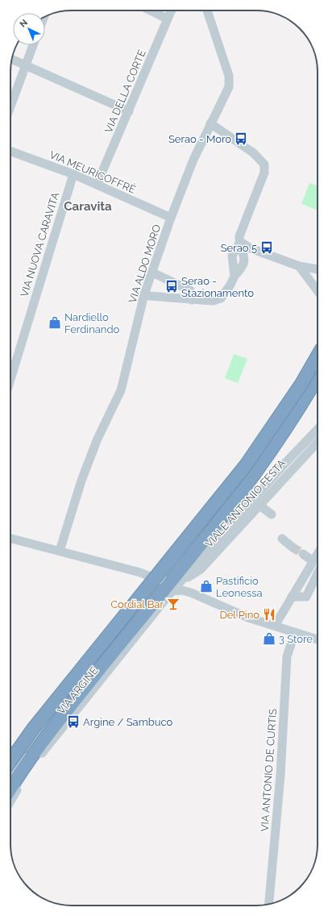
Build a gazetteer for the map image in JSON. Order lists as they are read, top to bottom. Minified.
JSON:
{"streets":{"street":["VIA DELLA CORTE","VIA MEURICOFFRÈ","VIA NUOVA CARAVITA","VIA ALDO MORO","VIALE ANTONIO FESTA","VIA ARGINE","VIA ANTONIO DE CURTIS"]},"crossings":[["VIA DELLA CORTE","VIA MEURICOFFRÈ"],["VIA MEURICOFFRÈ","VIA NUOVA CARAVITA"],["VIA MEURICOFFRÈ","VIA ALDO MORO"],["VIALE ANTONIO FESTA","VIA ARGINE"]],"districts":["Caravita"],"places":{"bus stop":["Serao - Moro","Serao 5","Serao - Stazionamento","Argine / Sambuco"],"shop":["Nardiello Ferdinando","Pastificio Leonessa","3 Store"],"bar":["Cordial Bar"],"restaurant":["Del Pino"]},"north":"top left"}
